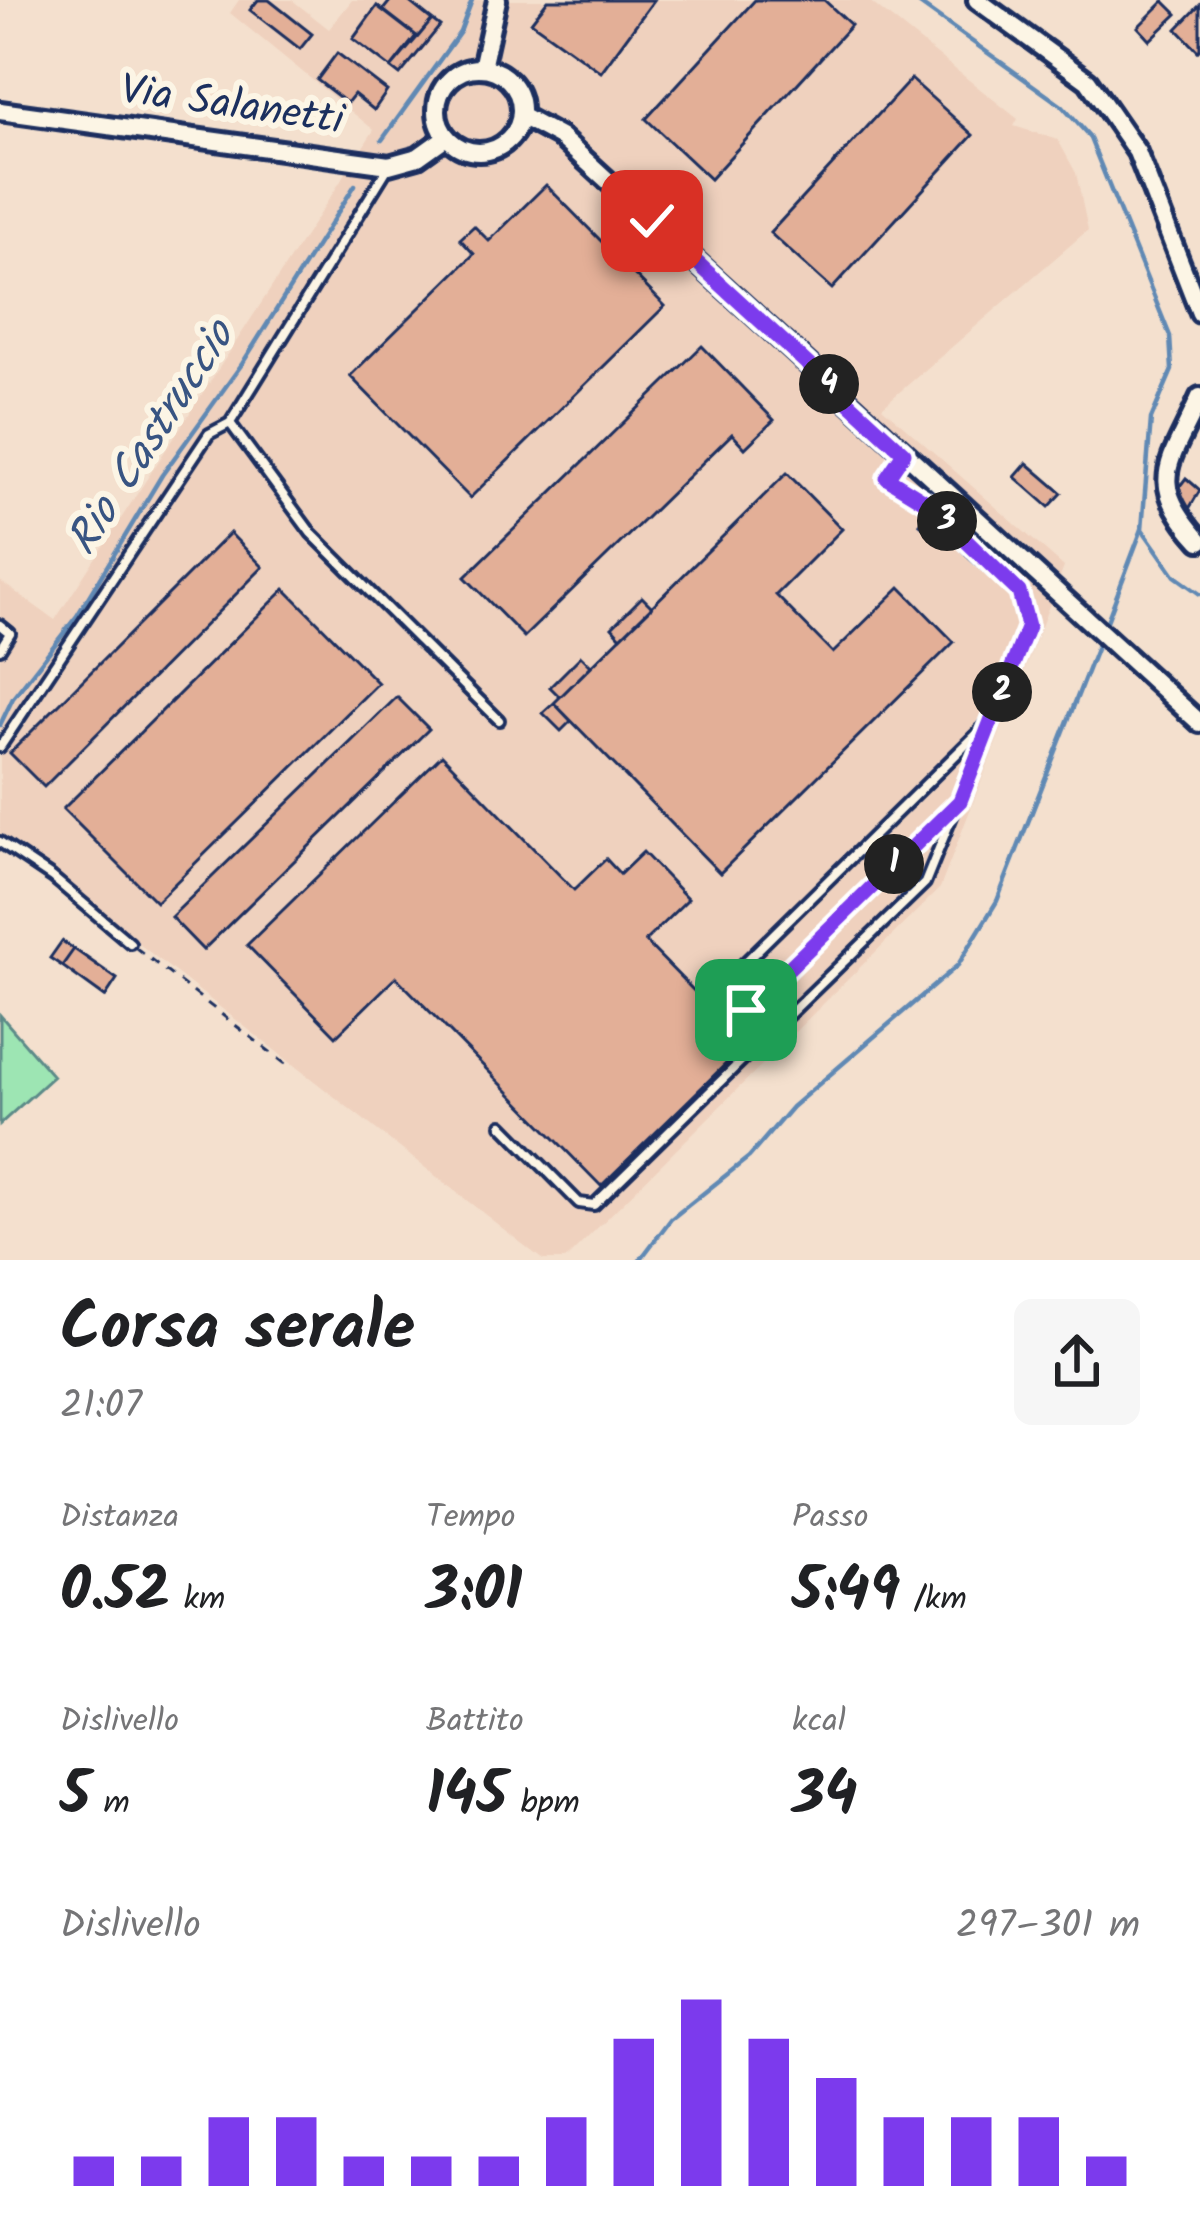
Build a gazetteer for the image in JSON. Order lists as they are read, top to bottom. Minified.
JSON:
{"streets":{"street":["Via Salanetti"]},"water":["Rio Castruccio"],"page":{"pins":["4","3","2","1"],"heading":["Corsa serale","21:07"],"stats":[["Distanza","0.52 km"],["Tempo","3:01"],["Passo","5:49 /km"],["Dislivello","5 m"],["Battito","145 bpm"],["kcal","34"]],"chart":["Dislivello","297–301 m"]}}
